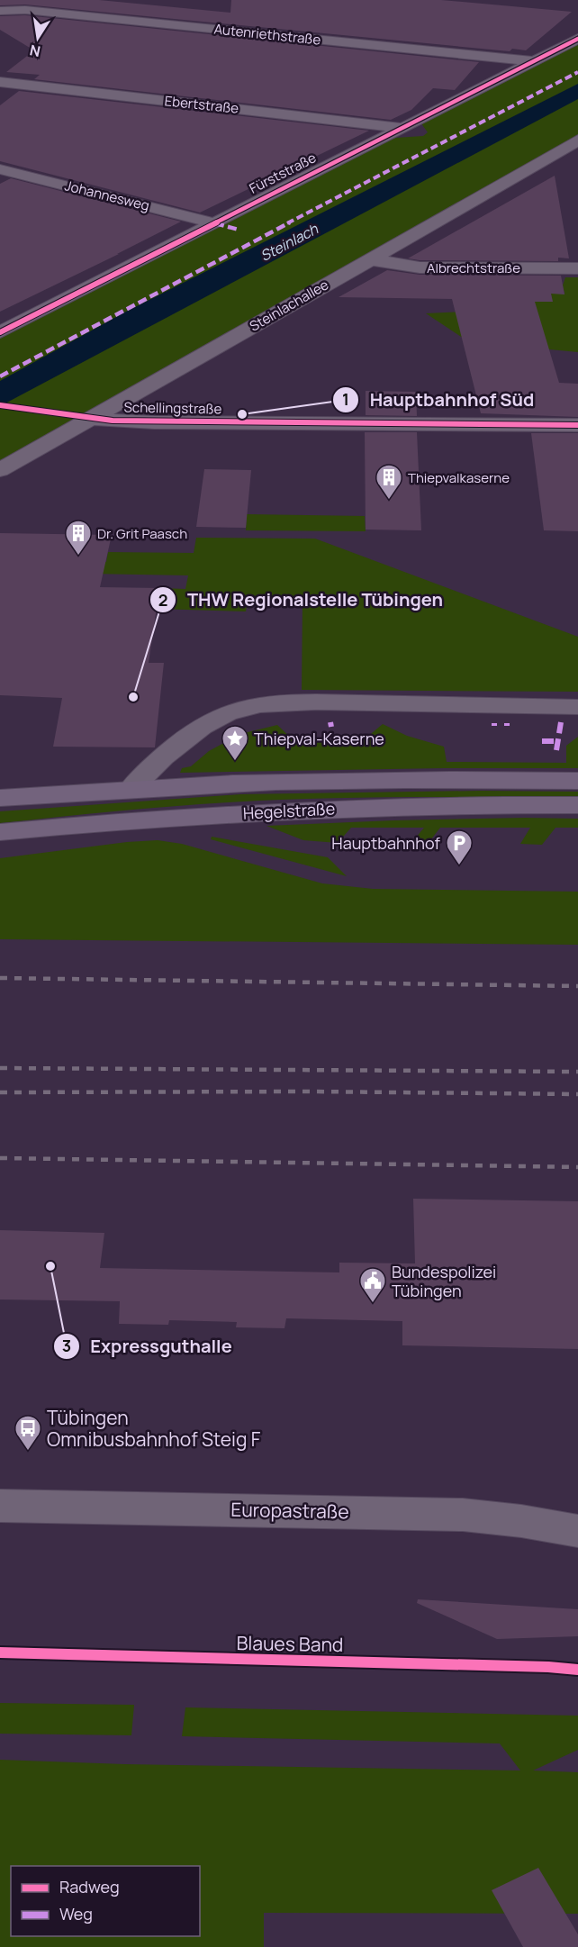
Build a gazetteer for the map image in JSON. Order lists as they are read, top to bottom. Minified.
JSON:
{"streets":{"main road":["Hegelstraße"],"street":["Autenriethstraße","Ebertstraße","Fürststraße","Johannesweg","Albrechtstraße","Steinlachallee","Schellingstraße","Europastraße"],"cycle path":["Blaues Band"]},"crossings":[["Autenriethstraße","Fürststraße"],["Ebertstraße","Fürststraße"],["Fürststraße","Johannesweg"],["Albrechtstraße","Steinlachallee"],["Steinlachallee","Schellingstraße"]],"water":["Steinlach"],"places":{"other":["Hauptbahnhof Süd","THW Regionalstelle Tübingen","Expressguthalle"],"building":["Thiepvalkaserne","Dr. Grit Paasch"],"place":["Thiepval-Kaserne"],"parking":["Hauptbahnhof"],"public building":["Bundespolizei Tübingen"],"bus stop":["Tübingen Omnibusbahnhof Steig F"]},"legend":["Radweg","Weg"],"north":"bottom"}
